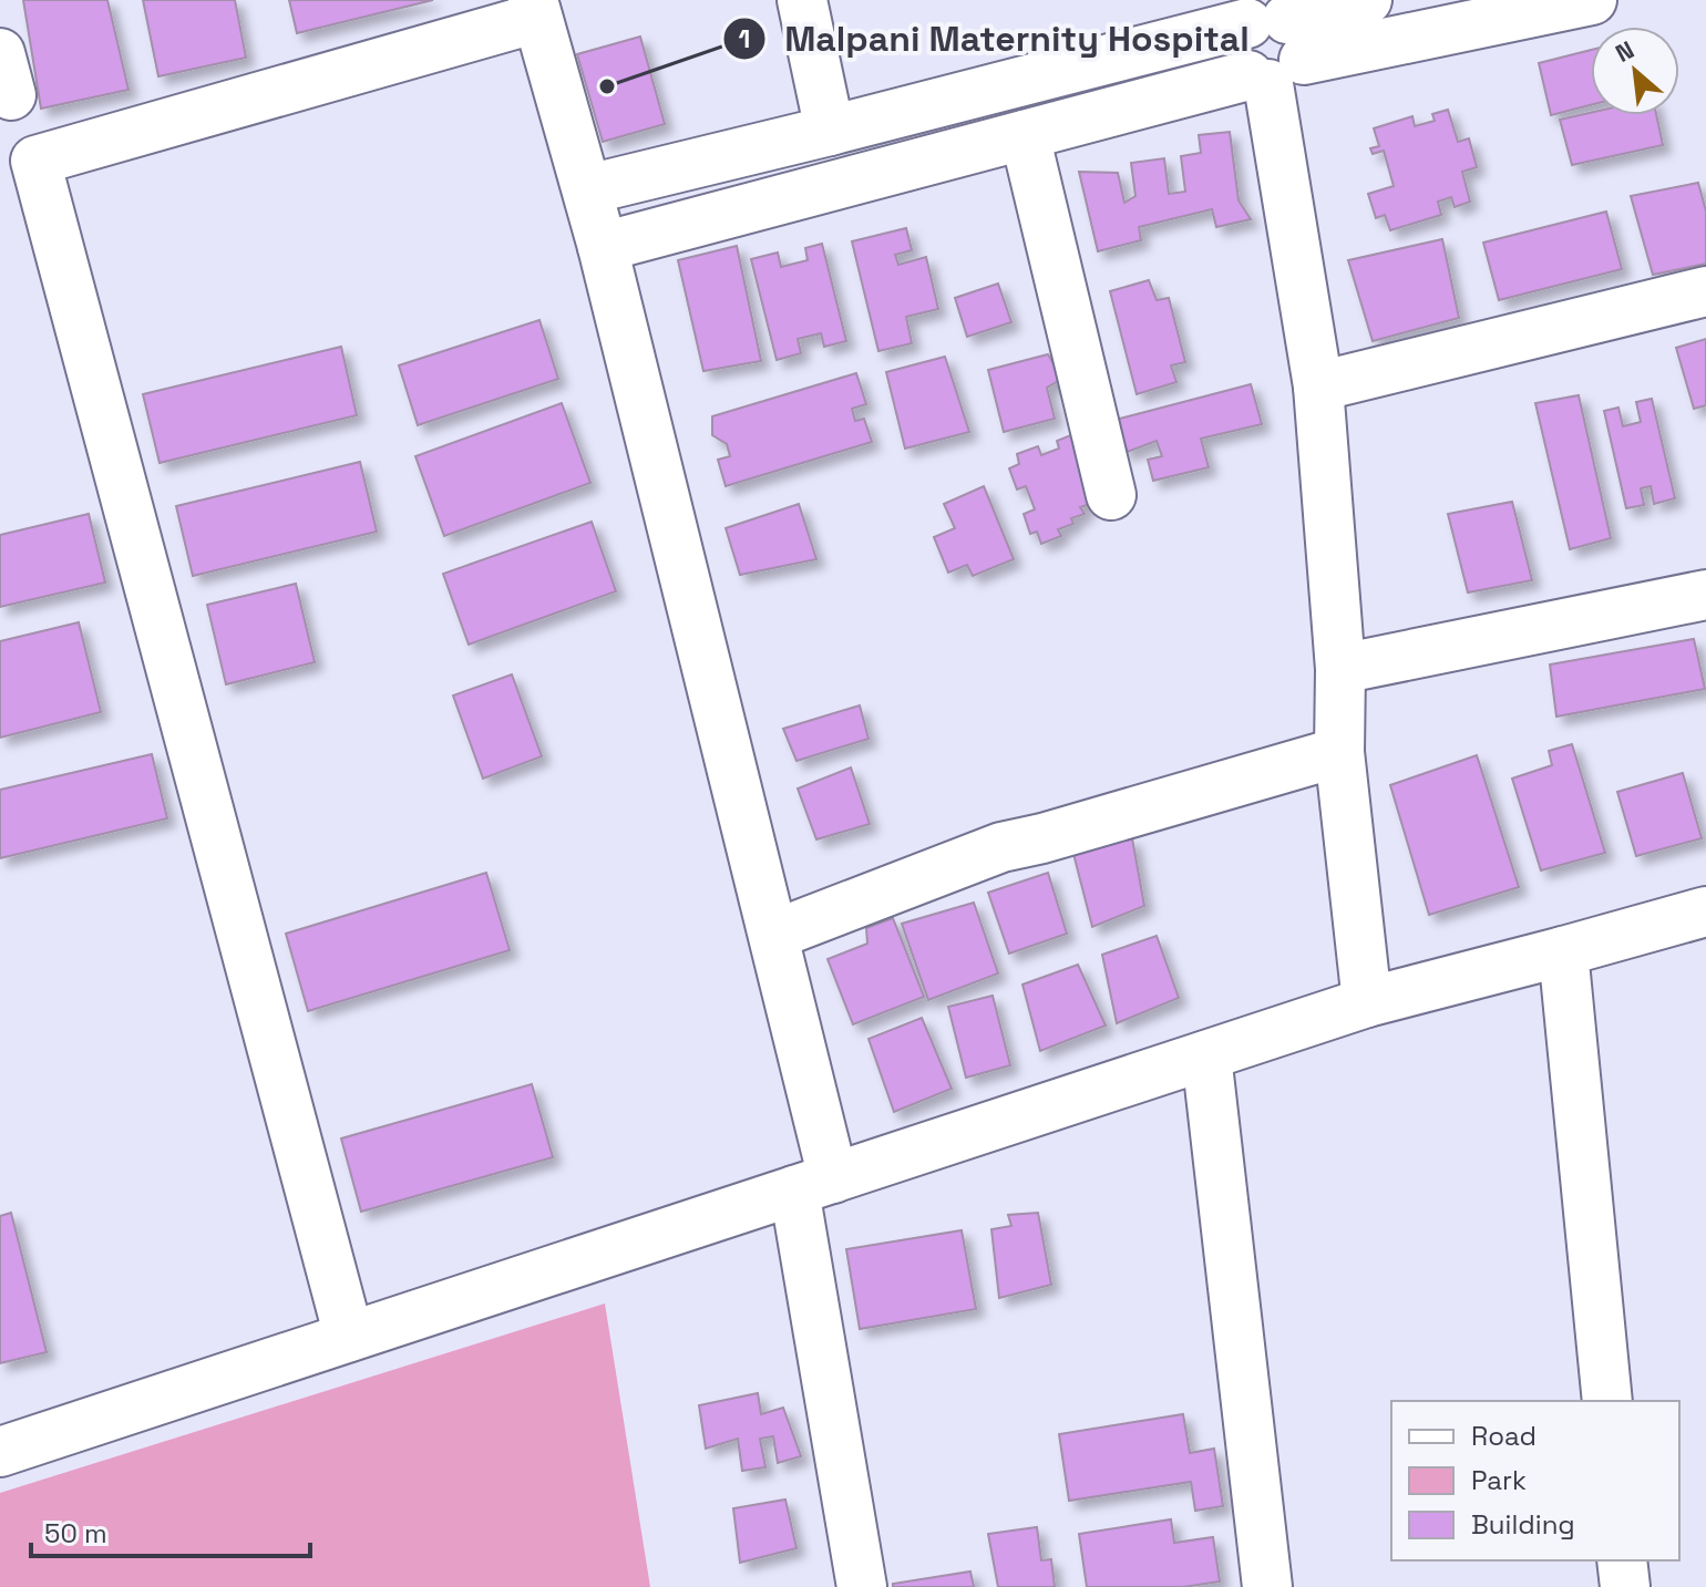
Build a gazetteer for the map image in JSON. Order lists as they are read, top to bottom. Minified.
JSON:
{"places":["Malpani Maternity Hospital"],"legend":["Road","Park","Building"],"scale_bar":"50 m","north":"top left"}
